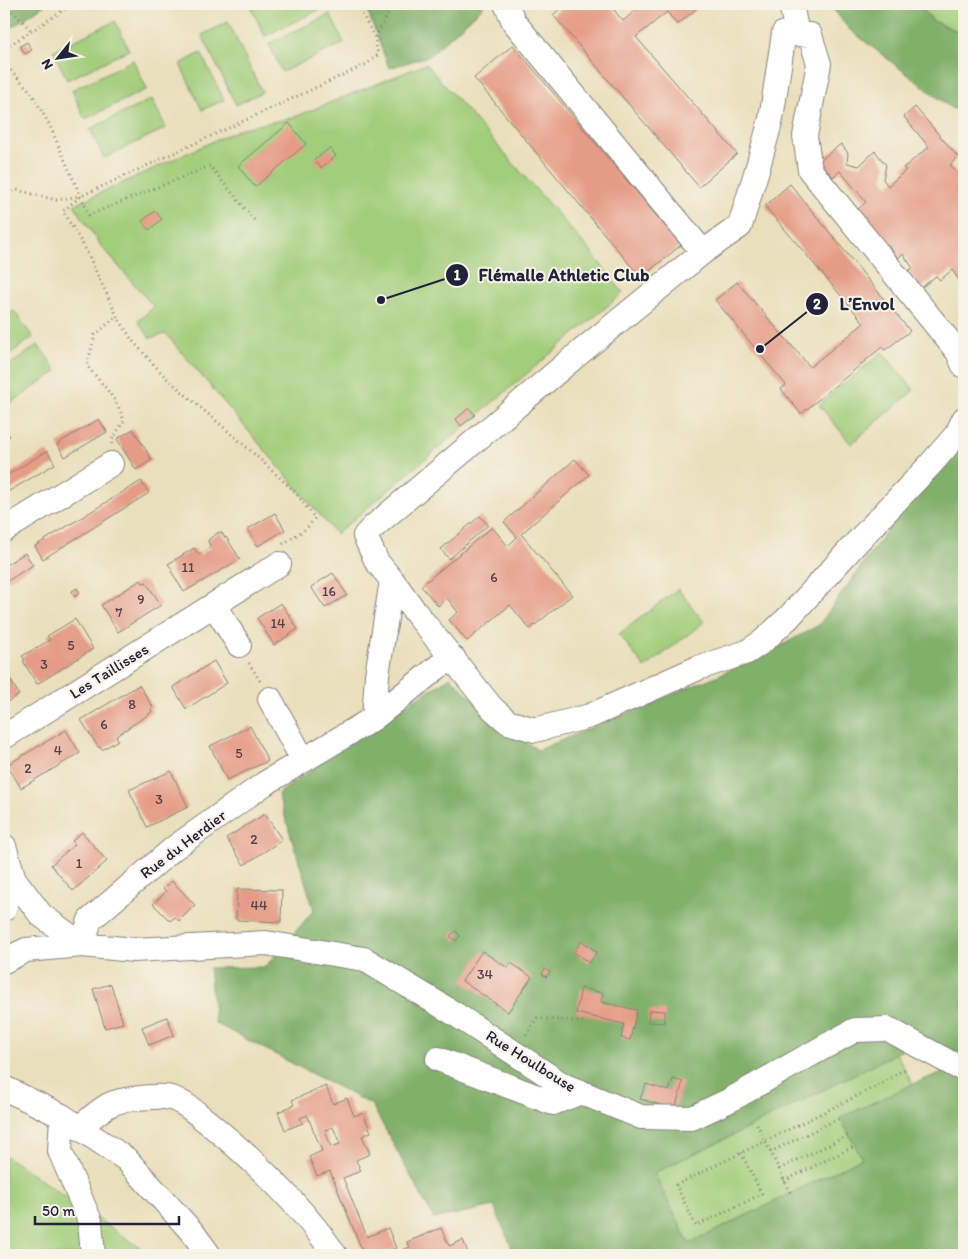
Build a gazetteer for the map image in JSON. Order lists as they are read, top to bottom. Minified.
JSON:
{"streets":{"street":["Les Taillisses","Rue du Herdier","Rue Houlbouse"]},"crossings":[["Rue du Herdier","Rue Houlbouse"]],"places":["Flémalle Athletic Club","L’Envol"],"house_numbers":["11","6","16","9","7","14","5","3","8","6","4","5","2","3","2","1","44","34"],"scale_bar":"50 m","north":"bottom left"}
